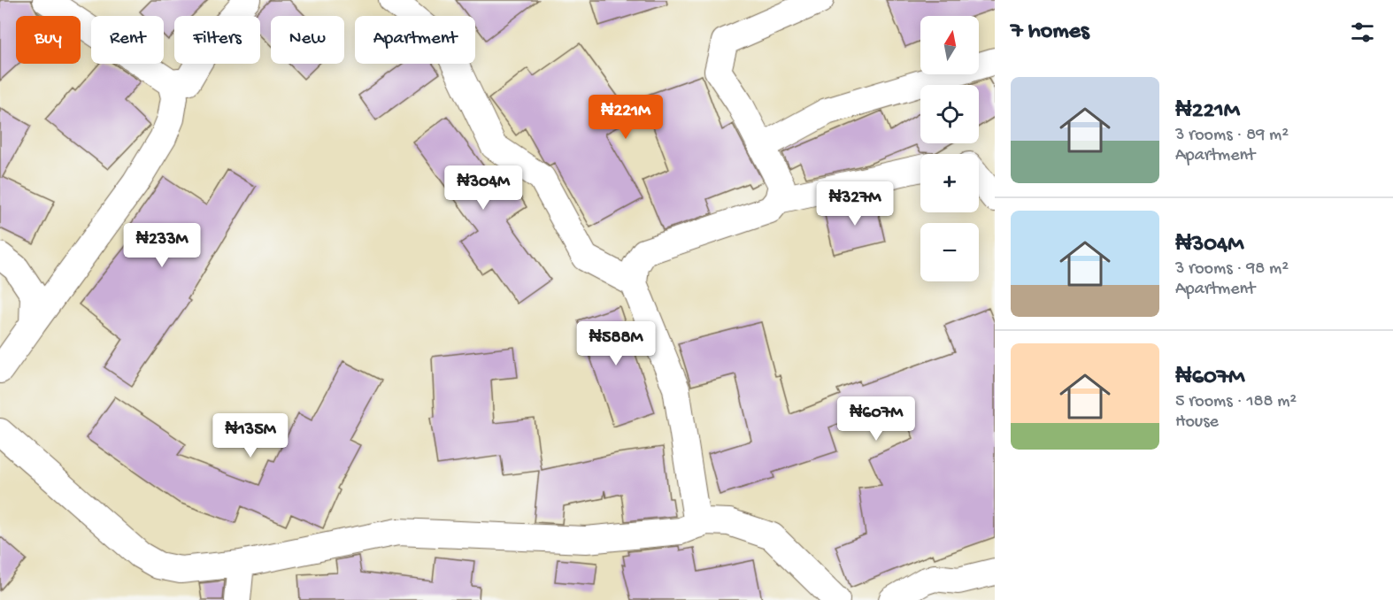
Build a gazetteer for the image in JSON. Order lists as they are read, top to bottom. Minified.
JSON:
{"north":"top","page":{"heading":"7 homes","map_buttons":["+","−"],"chip":["Buy","Rent","Filters","New","Apartment"],"list":[{"name":"₦221M","note":"3 rooms · 89 m² · Apartment"},{"name":"₦304M","note":"3 rooms · 98 m² · Apartment"},{"name":"₦607M","note":"5 rooms · 188 m² · House"}],"price":["₦221M","₦304M","₦327M","₦233M","₦588M","₦607M","₦135M"]}}
